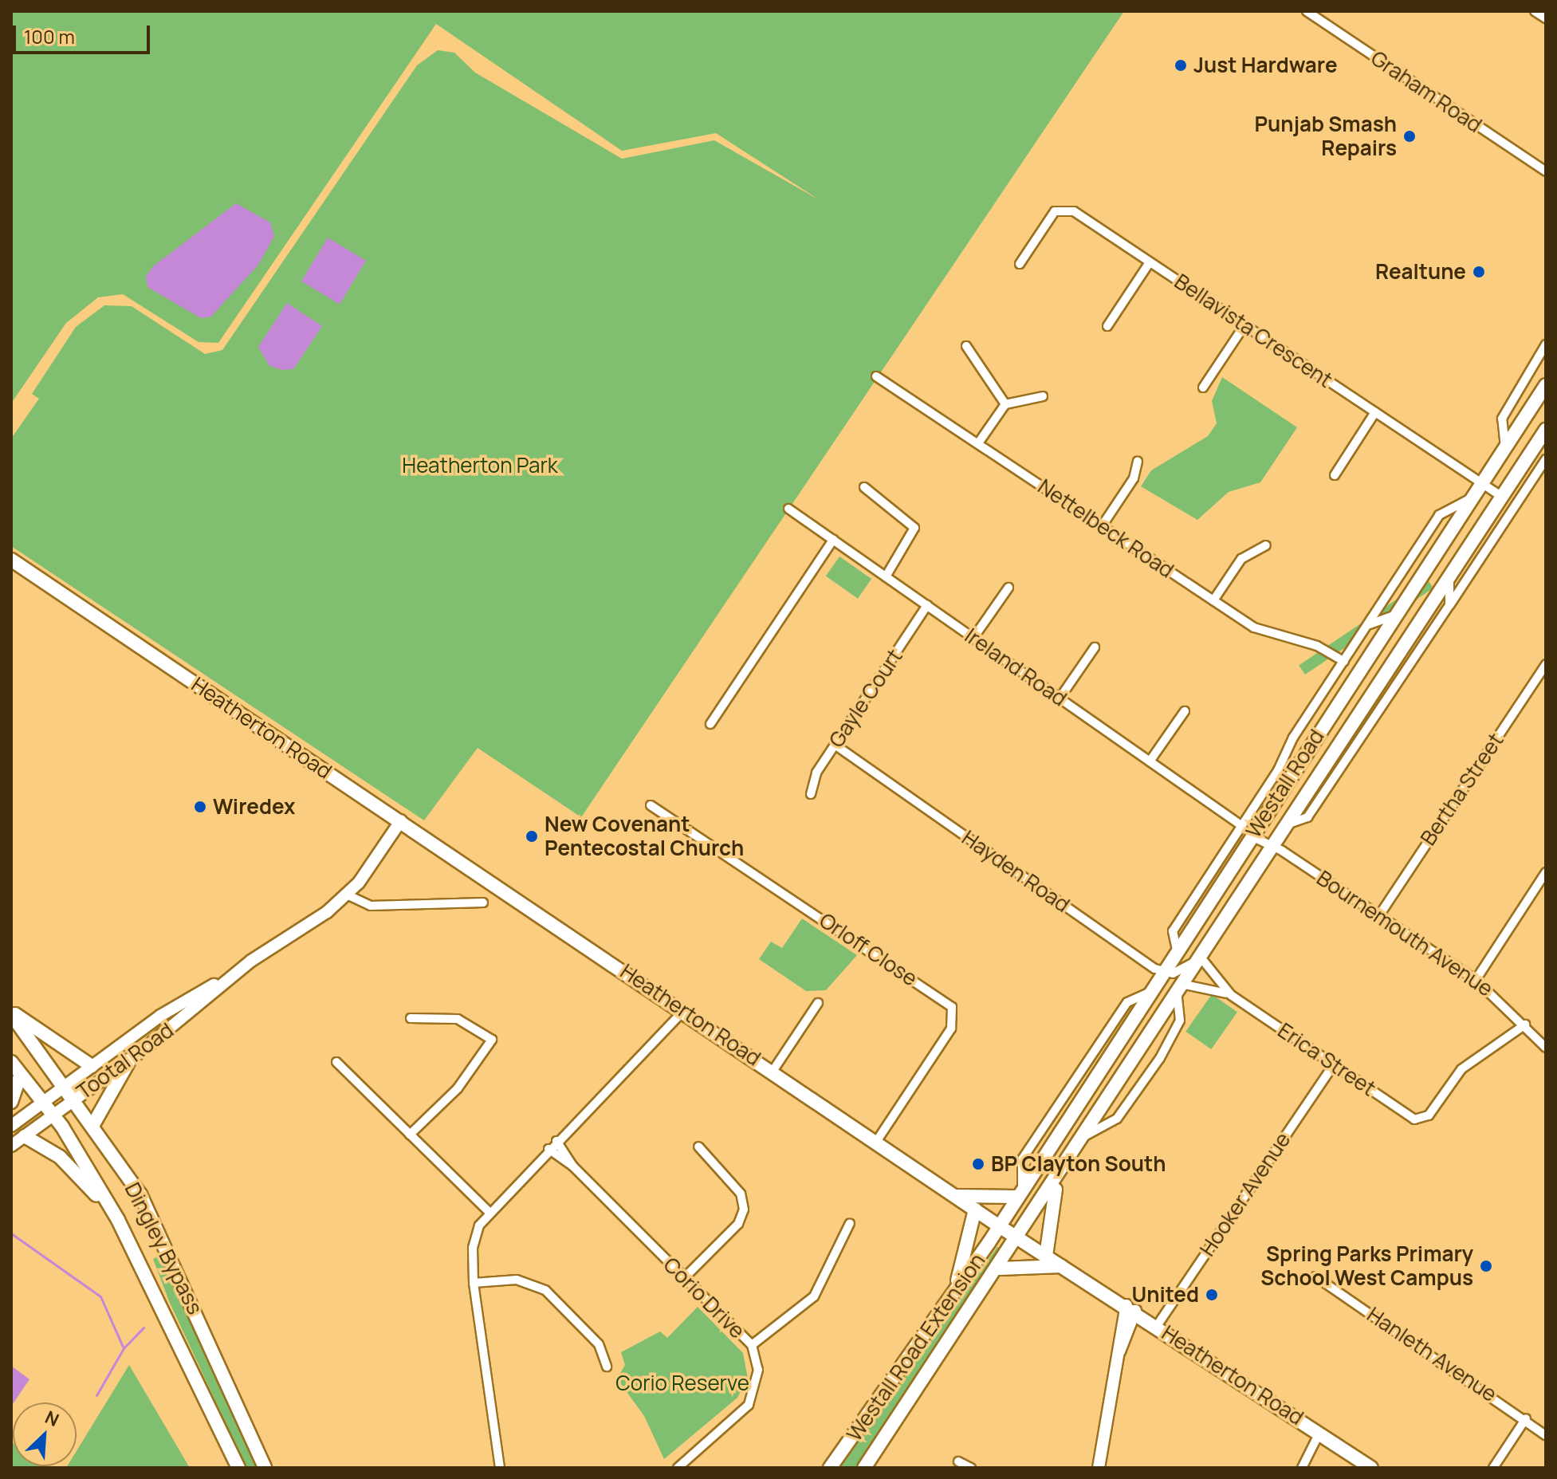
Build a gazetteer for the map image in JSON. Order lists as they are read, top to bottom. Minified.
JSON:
{"streets":{"main road":["Heatherton Road","Westall Road","Tootal Road","Dingley Bypass","Westall Road Extension"],"street":["Graham Road","Bellavista Crescent","Nettelbeck Road","Ireland Road","Gayle Court","Bertha Street","Hayden Road","Bournemouth Avenue","Orloff Close","Erica Street","Hooker Avenue","Corio Drive","Hanleth Avenue"]},"crossings":[["Bellavista Crescent","Westall Road"],["Nettelbeck Road","Westall Road"],["Ireland Road","Gayle Court"],["Ireland Road","Westall Road"],["Gayle Court","Hayden Road"],["Heatherton Road","Westall Road"],["Heatherton Road","Orloff Close"],["Heatherton Road","Tootal Road"],["Heatherton Road","Hooker Avenue"],["Heatherton Road","Westall Road Extension"],["Westall Road","Hayden Road"],["Westall Road","Bournemouth Avenue"],["Westall Road","Erica Street"],["Westall Road","Westall Road Extension"],["Bertha Street","Bournemouth Avenue"],["Bournemouth Avenue","Erica Street"],["Erica Street","Hooker Avenue"],["Tootal Road","Dingley Bypass"]],"parks":["Heatherton Park","Corio Reserve"],"places":["Just Hardware","Punjab Smash Repairs","Realtune","Wiredex","New Covenant Pentecostal Church","BP Clayton South","Spring Parks Primary School West Campus","United"],"scale_bar":"100 m","north":"top right"}
